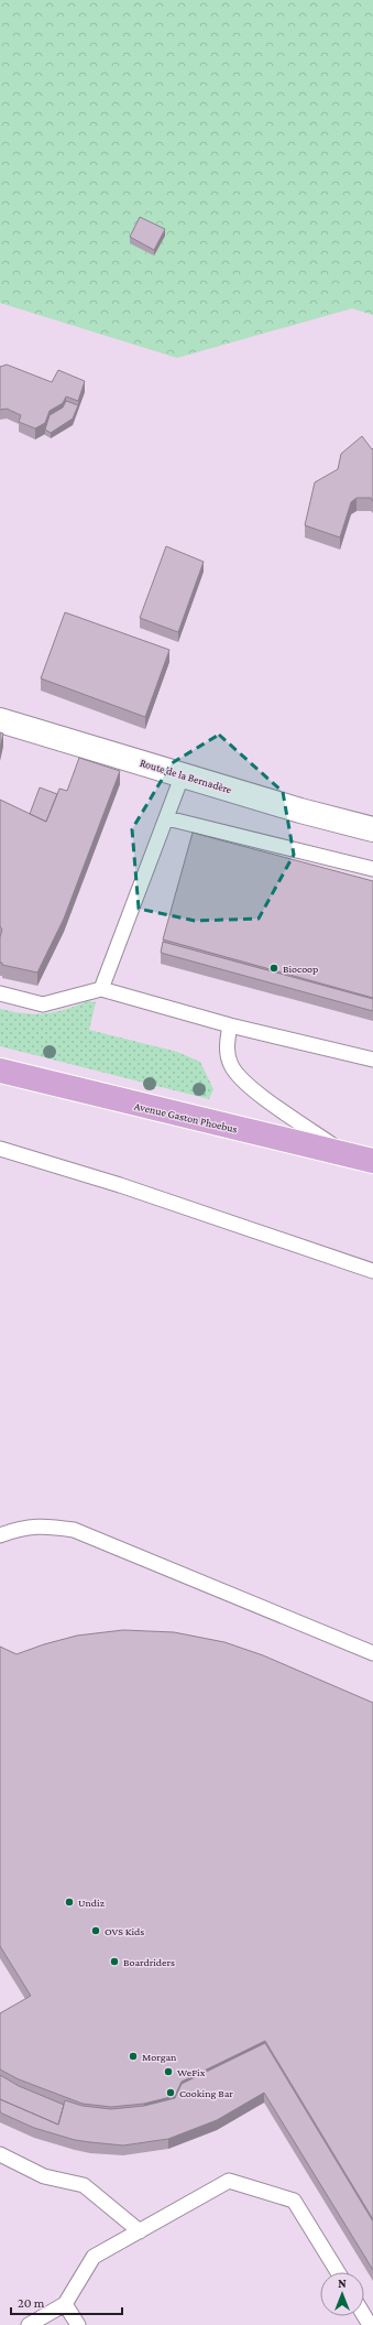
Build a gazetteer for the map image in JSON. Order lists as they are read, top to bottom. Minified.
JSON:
{"streets":{"main road":["Avenue Gaston Phoebus"],"street":["Route de la Bernadère"]},"places":["Biocoop","Undiz","OVS Kids","Boardriders","Morgan","WeFix","Cooking Bar"],"scale_bar":"20 m","north":"top"}
